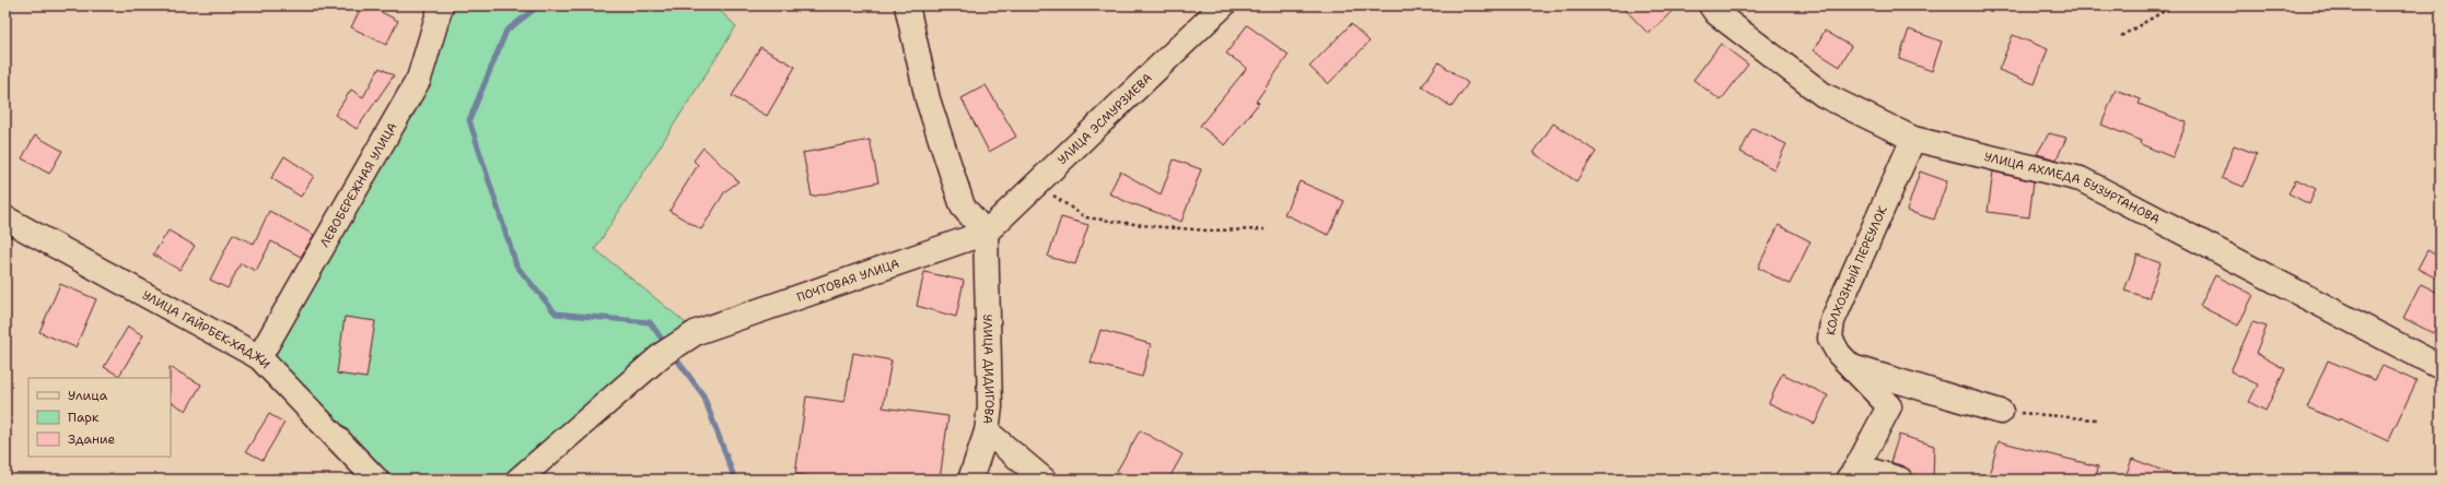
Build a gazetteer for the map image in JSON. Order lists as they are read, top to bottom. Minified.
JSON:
{"streets":{"street":["УЛИЦА ЭСМУРЗИЕВА","ЛЕВОБЕРЕЖНАЯ УЛИЦА","УЛИЦА АХМЕДА БУЗУРТАНОВА","КОЛХОЗНЫЙ ПЕРЕУЛОК","ПОЧТОВАЯ УЛИЦА","УЛИЦА ГАЙРБЕК-ХАДЖИ","УЛИЦА ДИДИГОВА"]},"crossings":[["УЛИЦА ЭСМУРЗИЕВА","ПОЧТОВАЯ УЛИЦА"],["УЛИЦА ЭСМУРЗИЕВА","УЛИЦА ДИДИГОВА"],["ЛЕВОБЕРЕЖНАЯ УЛИЦА","УЛИЦА ГАЙРБЕК-ХАДЖИ"],["УЛИЦА АХМЕДА БУЗУРТАНОВА","КОЛХОЗНЫЙ ПЕРЕУЛОК"],["ПОЧТОВАЯ УЛИЦА","УЛИЦА ДИДИГОВА"]],"legend":["Улица","Парк","Здание"]}
